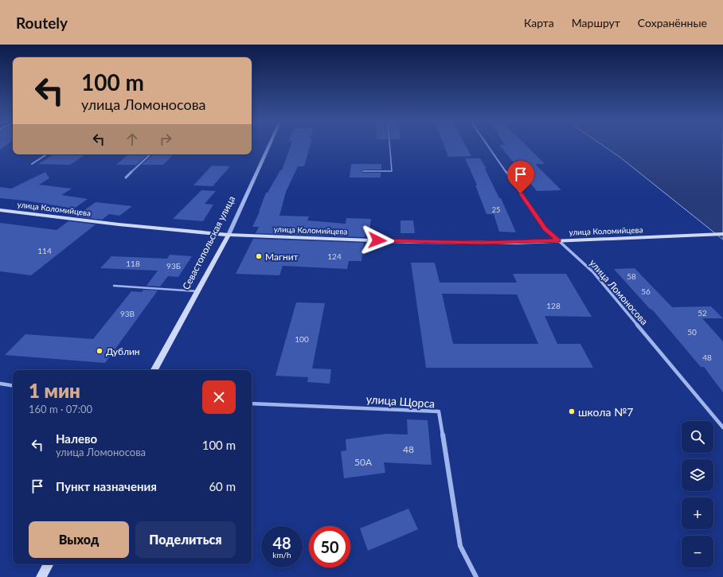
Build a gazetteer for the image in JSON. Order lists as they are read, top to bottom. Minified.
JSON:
{"streets":{"main road":["улица Коломийцева","Севастопольская улица"],"street":["улица Ломоносова","улица Щорса"]},"crossings":[["улица Коломийцева","Севастопольская улица"],["улица Коломийцева","улица Ломоносова"]],"places":["Магнит","Дублин","школа №7"],"house_numbers":["25","114","124","118","93Б","58","56","128","52","93В","50","100","48","48","50А"],"page":{"header":"Routely","nav":["Карта","Маршрут","Сохранённые"],"turn":["100 m","улица Ломоносова"],"heading":["1 мин","160 m · 07:00"],"map_buttons":["+","−"],"list":[{"name":"Налево","note":"улица Ломоносова","value":"100 m"},{"name":"Пункт назначения","value":"60 m"}],"buttons":["Выход","Поделиться"],"speed":"48 km/h","limit":"50"}}
